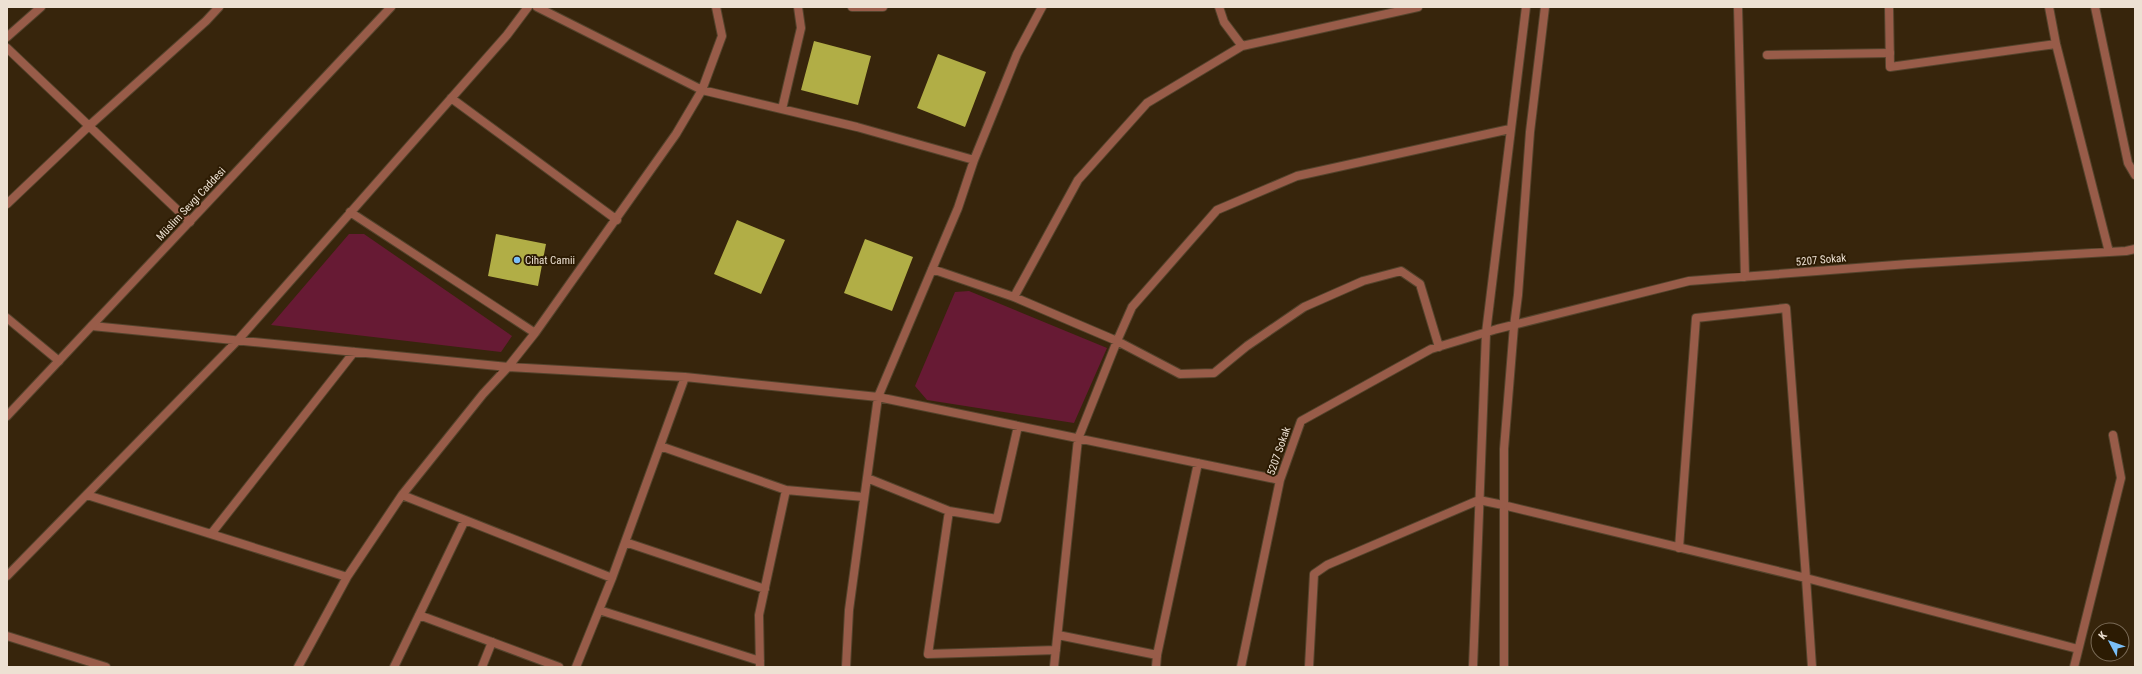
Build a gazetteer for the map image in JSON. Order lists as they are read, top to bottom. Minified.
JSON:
{"streets":{"street":["Müslim Sevgi Caddesi","5207 Sokak"]},"places":["Cihat Camii"],"north":"top left"}
